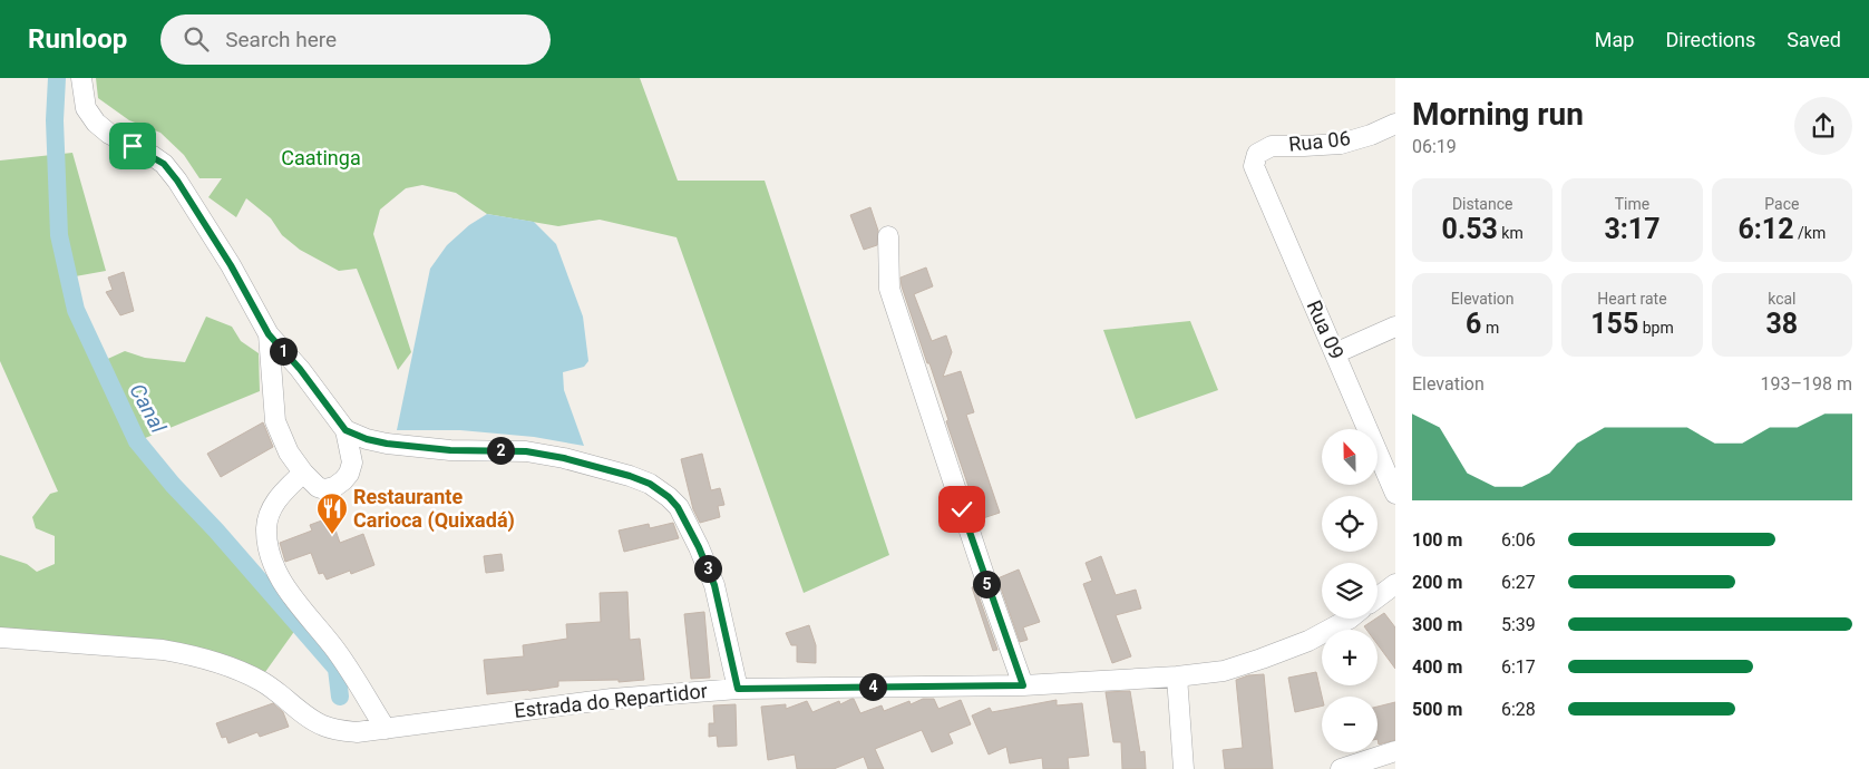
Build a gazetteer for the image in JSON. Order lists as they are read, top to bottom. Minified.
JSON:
{"streets":{"street":["Rua 06","Rua 09","Estrada do Repartidor"]},"crossings":[["Rua 06","Rua 09"]],"water":["Canal"],"parks":["Caatinga"],"places":{"restaurant":["Restaurante Carioca (Quixadá)"]},"north":"top","page":{"header":"Runloop","search":"Search here","nav":["Map","Directions","Saved"],"heading":["Morning run","06:19"],"stats":[["Distance","0.53 km"],["Time","3:17"],["Pace","6:12 /km"],["Elevation","6 m"],["Heart rate","155 bpm"],["kcal","38"]],"pins":["1","2","3","5","4"],"chart":["Elevation","193–198 m"],"map_buttons":["+","−"],"list":[{"name":"100 m","note":"6:06"},{"name":"200 m","note":"6:27"},{"name":"300 m","note":"5:39"},{"name":"400 m","note":"6:17"},{"name":"500 m","note":"6:28"}]}}
